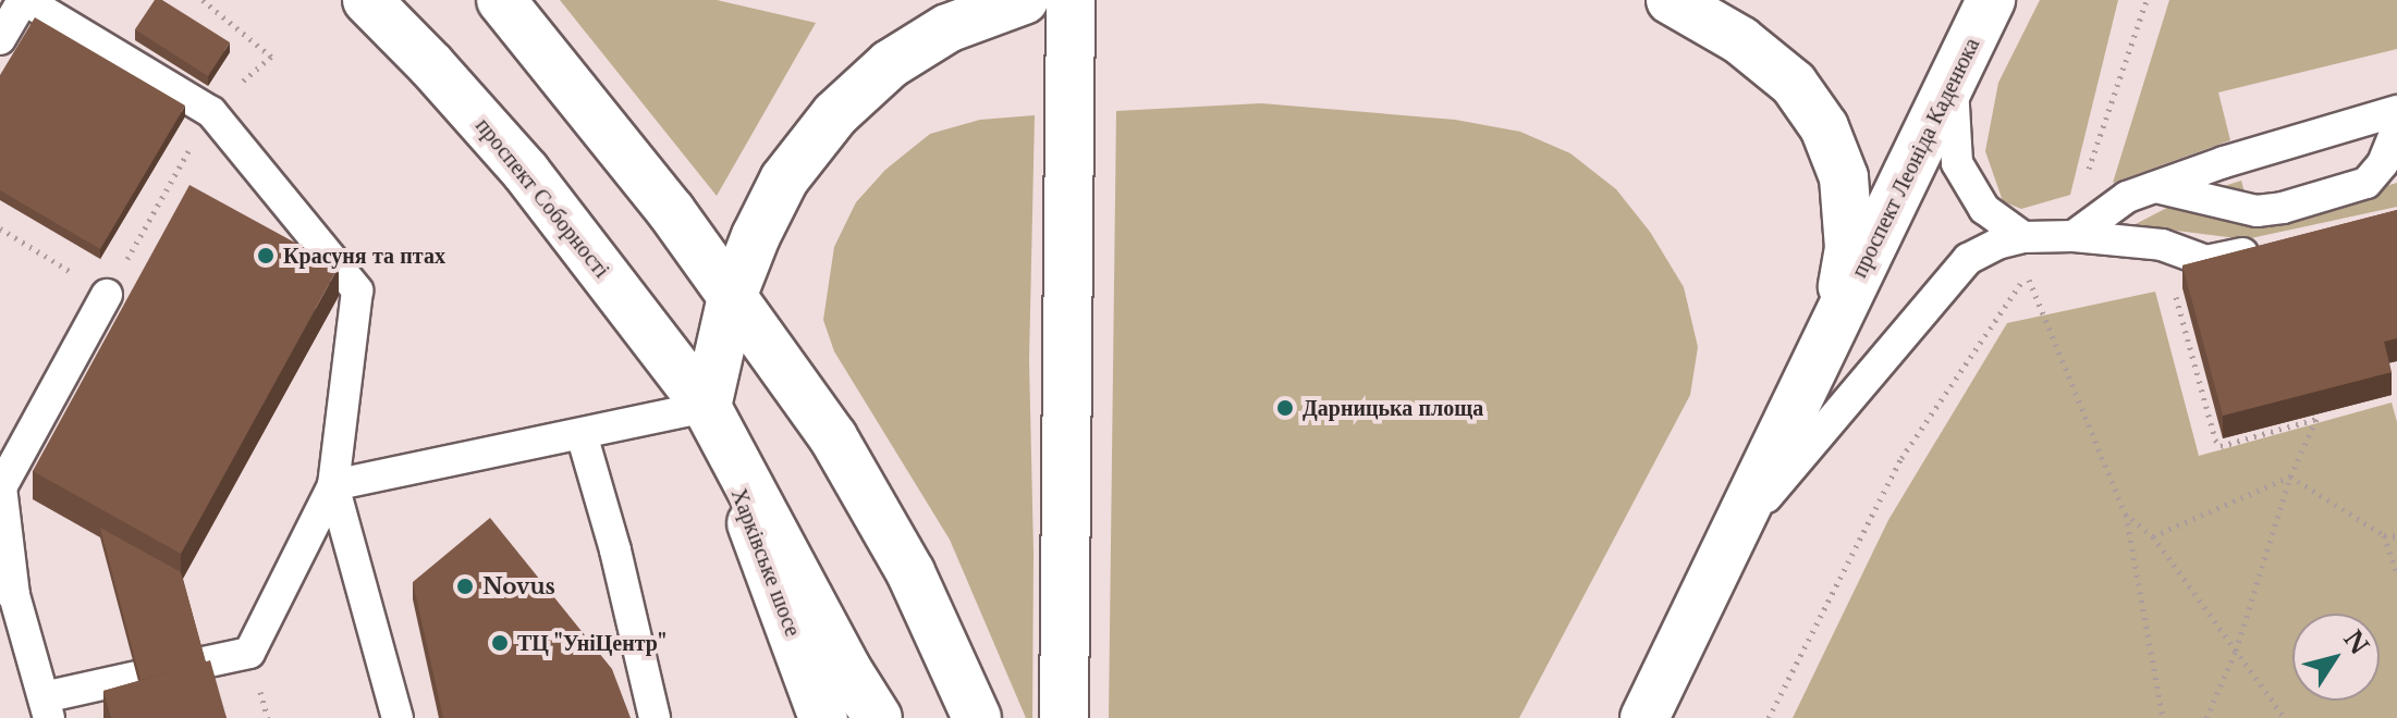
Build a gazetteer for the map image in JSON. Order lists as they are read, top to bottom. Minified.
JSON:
{"streets":{"main road":["проспект Леоніда Каденюка","проспект Соборності","Харківське шосе"]},"crossings":[["проспект Соборності","Харківське шосе"]],"places":["Красуня та птах","Дарницька площа","Novus","ТЦ \"УніЦентр\""],"north":"top right"}
